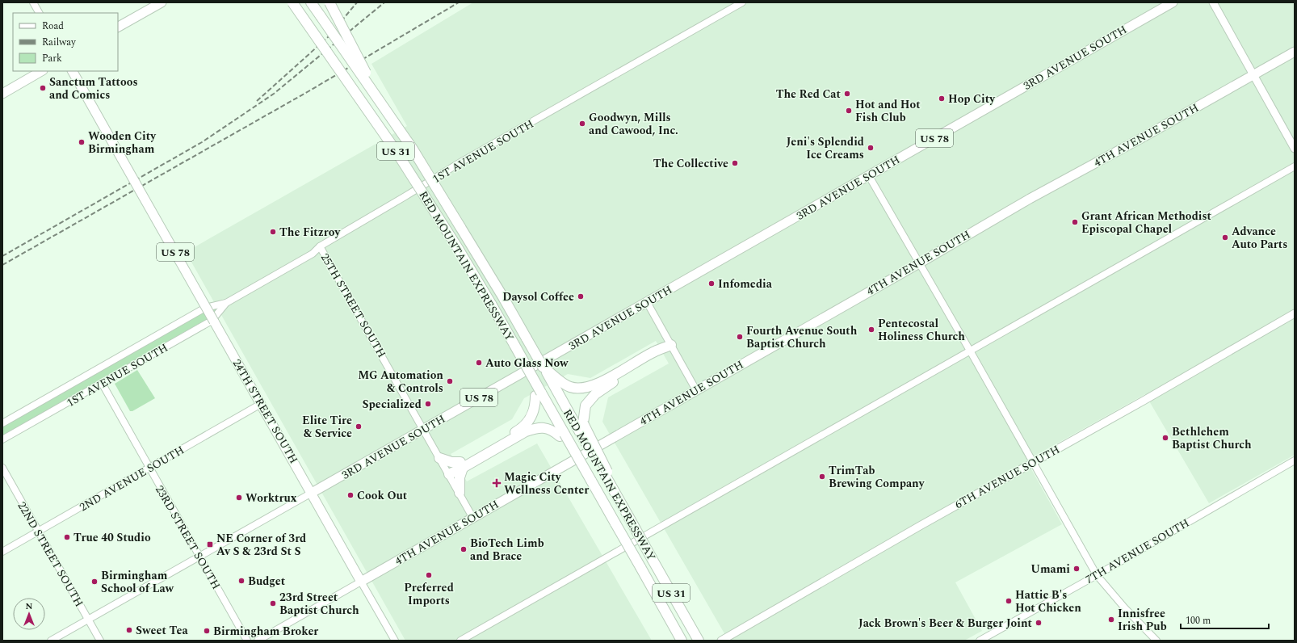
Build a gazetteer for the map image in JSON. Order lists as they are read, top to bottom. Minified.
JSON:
{"streets":{"highway":["US 31","RED MOUNTAIN EXPRESSWAY"],"main road":["3RD AVENUE SOUTH","4TH AVENUE SOUTH","US 78","24TH STREET SOUTH","6TH AVENUE SOUTH"],"street":["1ST AVENUE SOUTH","25TH STREET SOUTH","2ND AVENUE SOUTH","23RD STREET SOUTH","7TH AVENUE SOUTH","22ND STREET SOUTH"]},"crossings":[["3RD AVENUE SOUTH","25TH STREET SOUTH"],["3RD AVENUE SOUTH","24TH STREET SOUTH"],["3RD AVENUE SOUTH","23RD STREET SOUTH"],["3RD AVENUE SOUTH","22ND STREET SOUTH"],["4TH AVENUE SOUTH","25TH STREET SOUTH"],["4TH AVENUE SOUTH","24TH STREET SOUTH"],["1ST AVENUE SOUTH","25TH STREET SOUTH"],["1ST AVENUE SOUTH","23RD STREET SOUTH"],["24TH STREET SOUTH","2ND AVENUE SOUTH"],["2ND AVENUE SOUTH","23RD STREET SOUTH"],["2ND AVENUE SOUTH","22ND STREET SOUTH"]],"places":{"other":["Sanctum Tattoos and Comics","The Red Cat","Hop City","Hot and Hot Fish Club","Goodwyn, Mills and Cawood, Inc.","Wooden City Birmingham","Jeni's Splendid Ice Creams","The Collective","Grant African Methodist Episcopal Chapel","The Fitzroy","Advance Auto Parts","Infomedia","Daysol Coffee","Pentecostal Holiness Church","Fourth Avenue South Baptist Church","Auto Glass Now","MG Automation & Controls","Specialized","Elite Tire & Service","Bethlehem Baptist Church","TrimTab Brewing Company","Cook Out","Worktrux","True 40 Studio","BioTech Limb and Brace","Umami","Preferred Imports","Budget","Birmingham School of Law","Hattie B's Hot Chicken","23rd Street Baptist Church","Innisfree Irish Pub","Jack Brown's Beer & Burger Joint","Sweet Tea","Birmingham Broker"],"health":["Magic City Wellness Center"],"transit":["NE Corner of 3rd Av S & 23rd St S"]},"legend":["Road","Railway","Park"],"scale_bar":"100 m","north":"top"}
